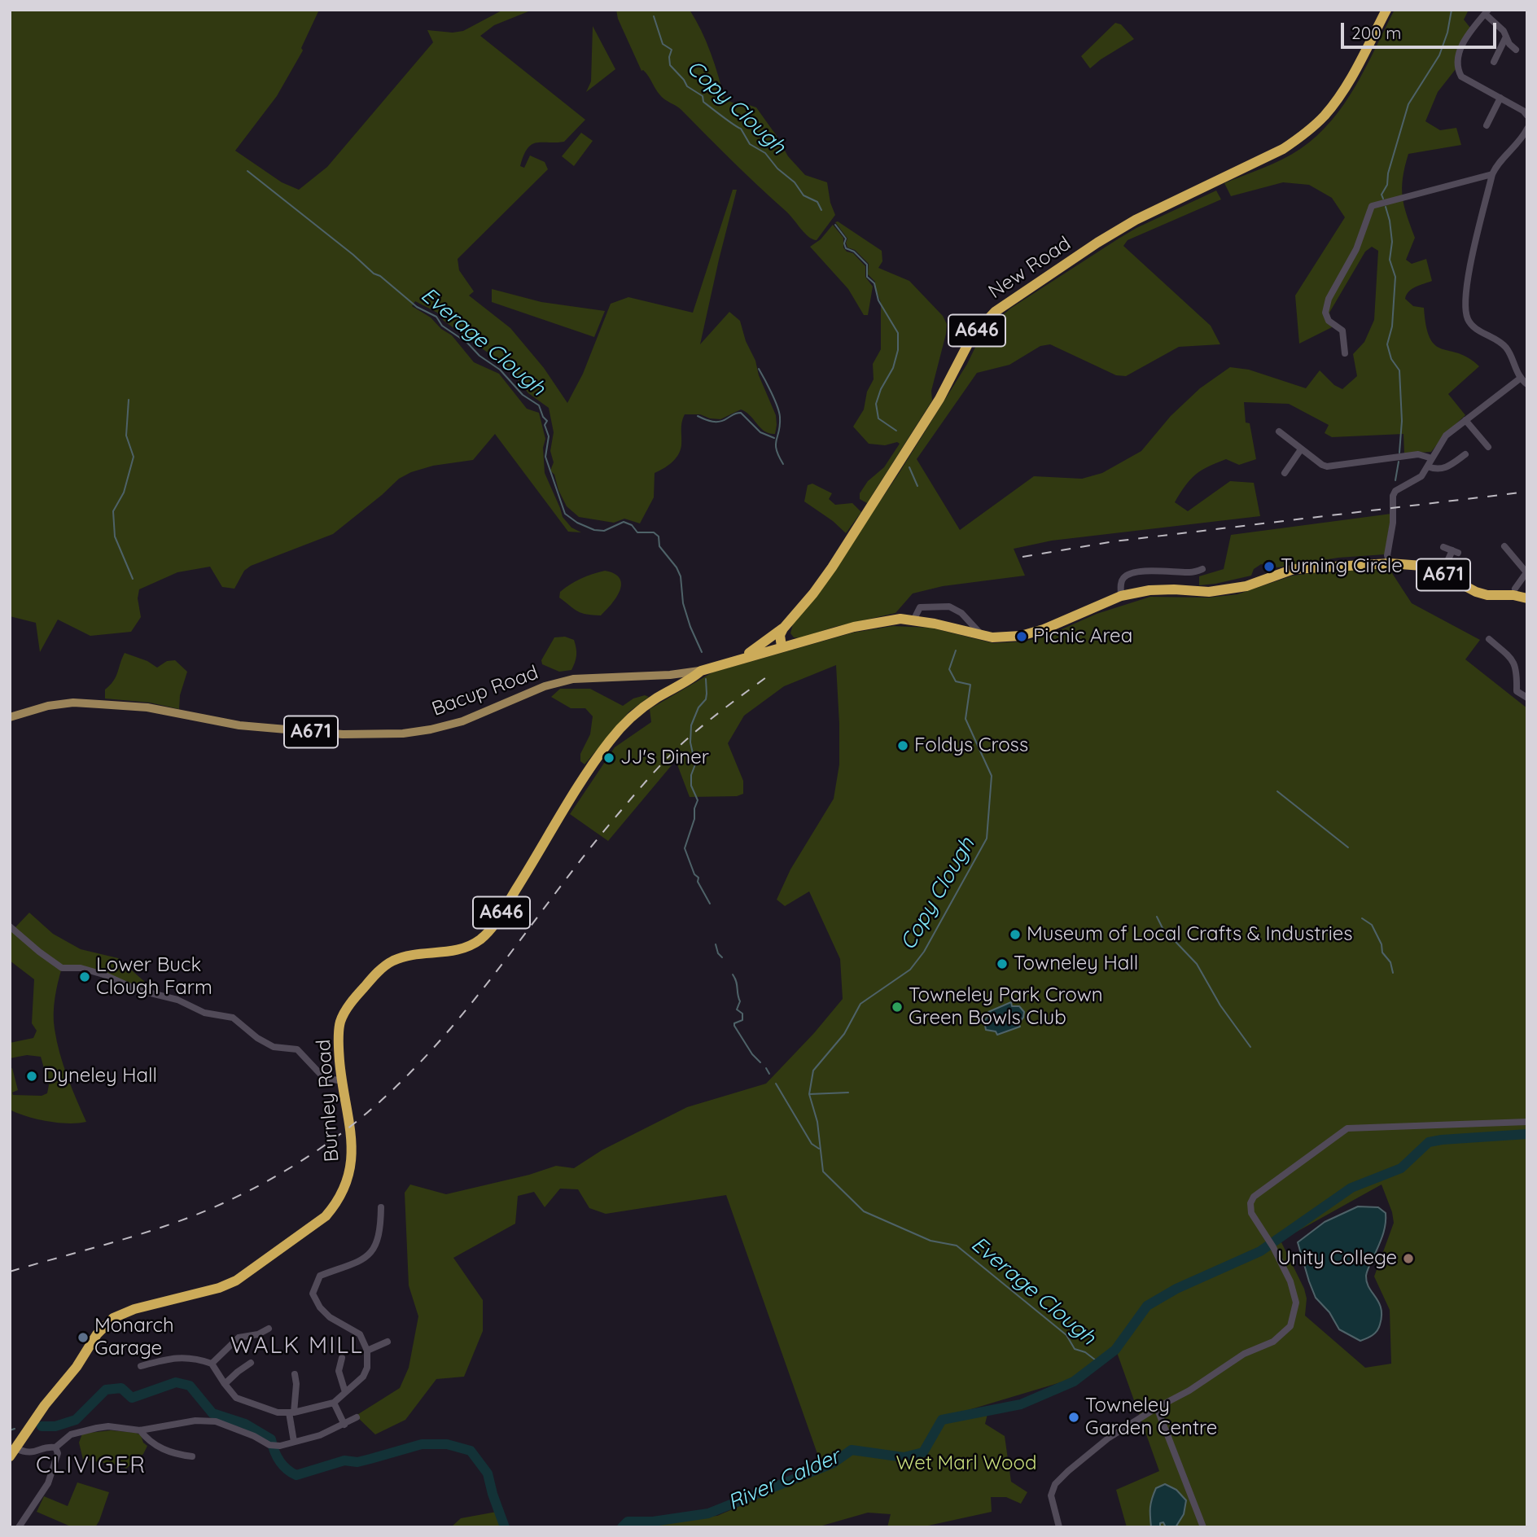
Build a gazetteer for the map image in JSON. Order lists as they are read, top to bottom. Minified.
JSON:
{"streets":{"highway":["New Road","A646","A671","Burnley Road"],"main road":["Bacup Road"]},"crossings":[["New Road","Burnley Road"],["Bacup Road","Burnley Road"]],"districts":["WALK MILL","CLIVIGER"],"water":["Copy Clough","Everage Clough","River Calder"],"parks":["Wet Marl Wood"],"places":["Turning Circle","Picnic Area","Foldys Cross","JJ's Diner","Museum of Local Crafts & Industries","Towneley Hall","Lower Buck Clough Farm","Towneley Park Crown Green Bowls Club","Dyneley Hall","Unity College","Monarch Garage","Towneley Garden Centre"],"scale_bar":"200 m"}
